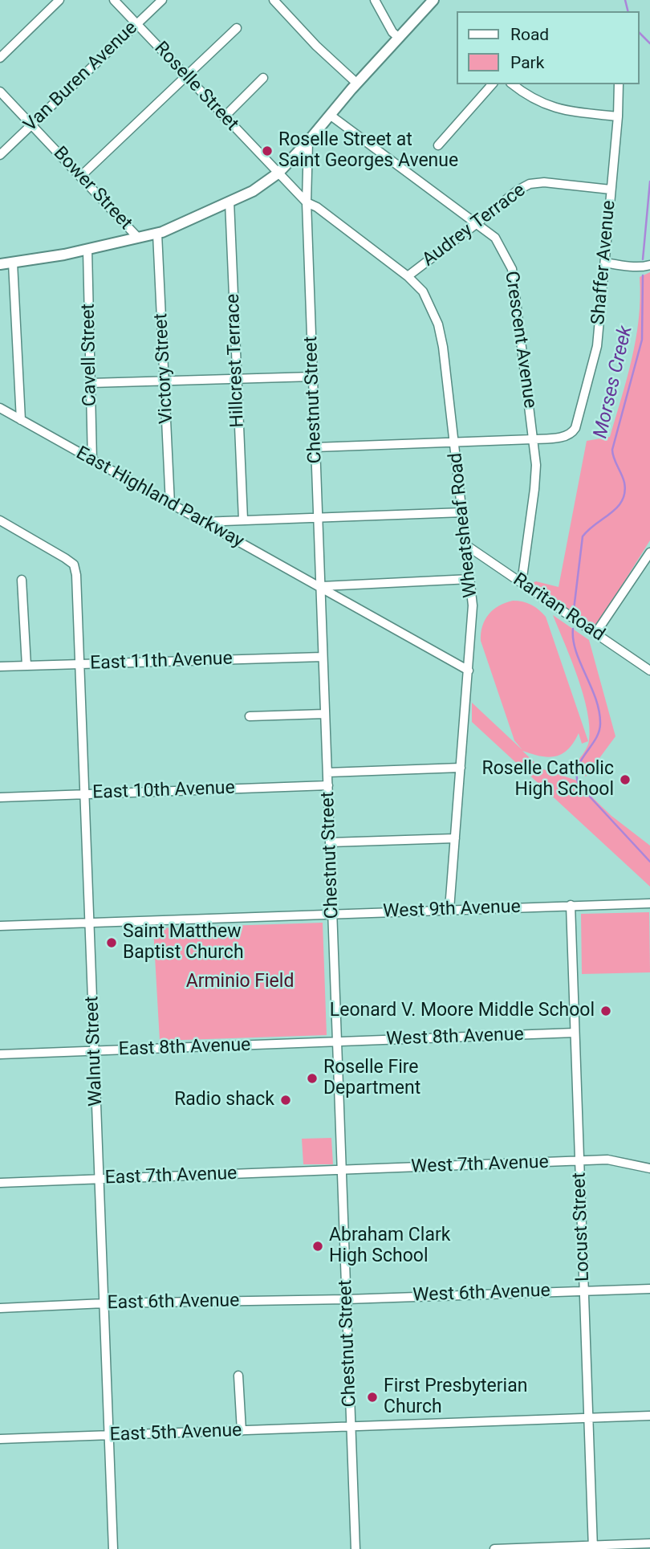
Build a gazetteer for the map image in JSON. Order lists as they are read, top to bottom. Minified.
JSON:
{"streets":{"street":["Van Buren Avenue","Roselle Street","Bower Street","Audrey Terrace","Shaffer Avenue","Crescent Avenue","Cavell Street","Hillcrest Terrace","Victory Street","Chestnut Street","East Highland Parkway","Wheatsheaf Road","Raritan Road","East 11th Avenue","East 10th Avenue","West 9th Avenue","West 8th Avenue","East 8th Avenue","Walnut Street","West 7th Avenue","East 7th Avenue","Locust Street","West 6th Avenue","East 6th Avenue","East 5th Avenue"]},"crossings":[["Van Buren Avenue","Roselle Street"],["Van Buren Avenue","Bower Street"],["Audrey Terrace","Shaffer Avenue"],["Audrey Terrace","Crescent Avenue"],["Audrey Terrace","Wheatsheaf Road"],["Shaffer Avenue","Crescent Avenue"],["Crescent Avenue","Raritan Road"],["Cavell Street","East Highland Parkway"],["Victory Street","East Highland Parkway"],["Chestnut Street","East Highland Parkway"],["Chestnut Street","Wheatsheaf Road"],["Chestnut Street","East 11th Avenue"],["Chestnut Street","East 10th Avenue"],["Chestnut Street","West 9th Avenue"],["Chestnut Street","West 8th Avenue"],["Chestnut Street","East 8th Avenue"],["Chestnut Street","West 7th Avenue"],["Chestnut Street","East 7th Avenue"],["Chestnut Street","West 6th Avenue"],["Chestnut Street","East 6th Avenue"],["Chestnut Street","East 5th Avenue"],["East Highland Parkway","Wheatsheaf Road"],["Wheatsheaf Road","Raritan Road"],["Wheatsheaf Road","West 9th Avenue"],["East 11th Avenue","Walnut Street"],["East 10th Avenue","Walnut Street"],["West 9th Avenue","Walnut Street"],["West 9th Avenue","Locust Street"],["West 8th Avenue","East 8th Avenue"],["West 8th Avenue","Locust Street"],["East 8th Avenue","Walnut Street"],["Walnut Street","East 7th Avenue"],["Walnut Street","East 6th Avenue"],["Walnut Street","East 5th Avenue"],["West 7th Avenue","East 7th Avenue"],["West 7th Avenue","Locust Street"],["Locust Street","West 6th Avenue"],["Locust Street","East 5th Avenue"],["West 6th Avenue","East 6th Avenue"]],"water":["Morses Creek"],"parks":["Arminio Field"],"places":["Roselle Street at Saint Georges Avenue","Roselle Catholic High School","Saint Matthew Baptist Church","Leonard V. Moore Middle School","Roselle Fire Department","Radio shack","Abraham Clark High School","First Presbyterian Church"],"legend":["Road","Park"]}
